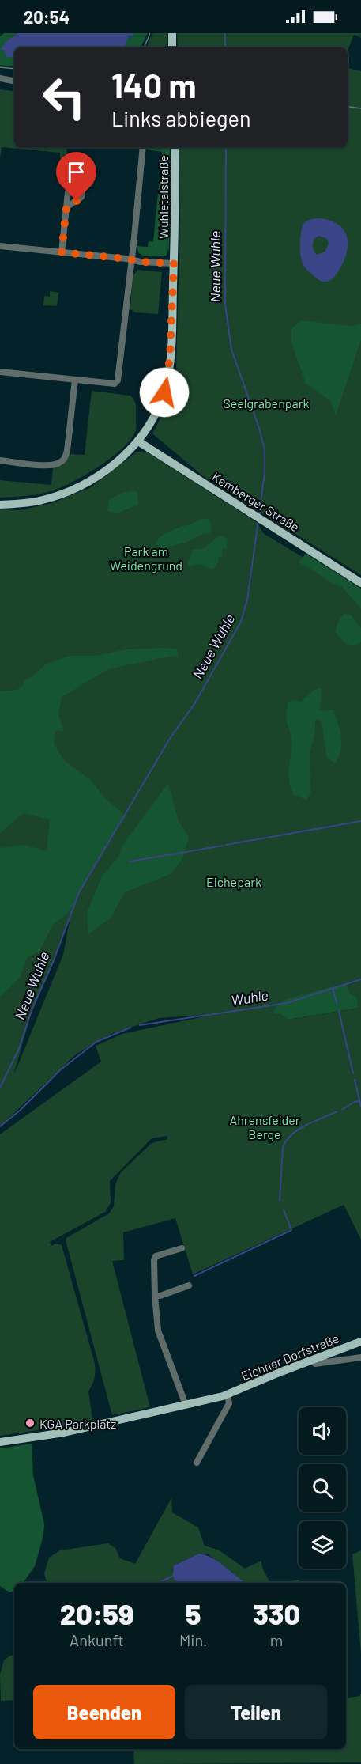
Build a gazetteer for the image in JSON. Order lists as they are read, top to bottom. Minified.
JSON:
{"streets":{"main road":["Wuhletalstraße","Kemberger Straße","Eichner Dorfstraße"]},"crossings":[["Wuhletalstraße","Kemberger Straße"]],"water":["Neue Wuhle","Wuhle"],"parks":["Seelgrabenpark","Park am Weidengrund","Eichepark","Ahrensfelder Berge"],"places":["KGA Parkplatz"],"page":{"status":"20:54","turn":["140 m","Links abbiegen"],"eta":["20:59","Ankunft","5","Min.","330","m"],"buttons":["Beenden","Teilen"]}}
